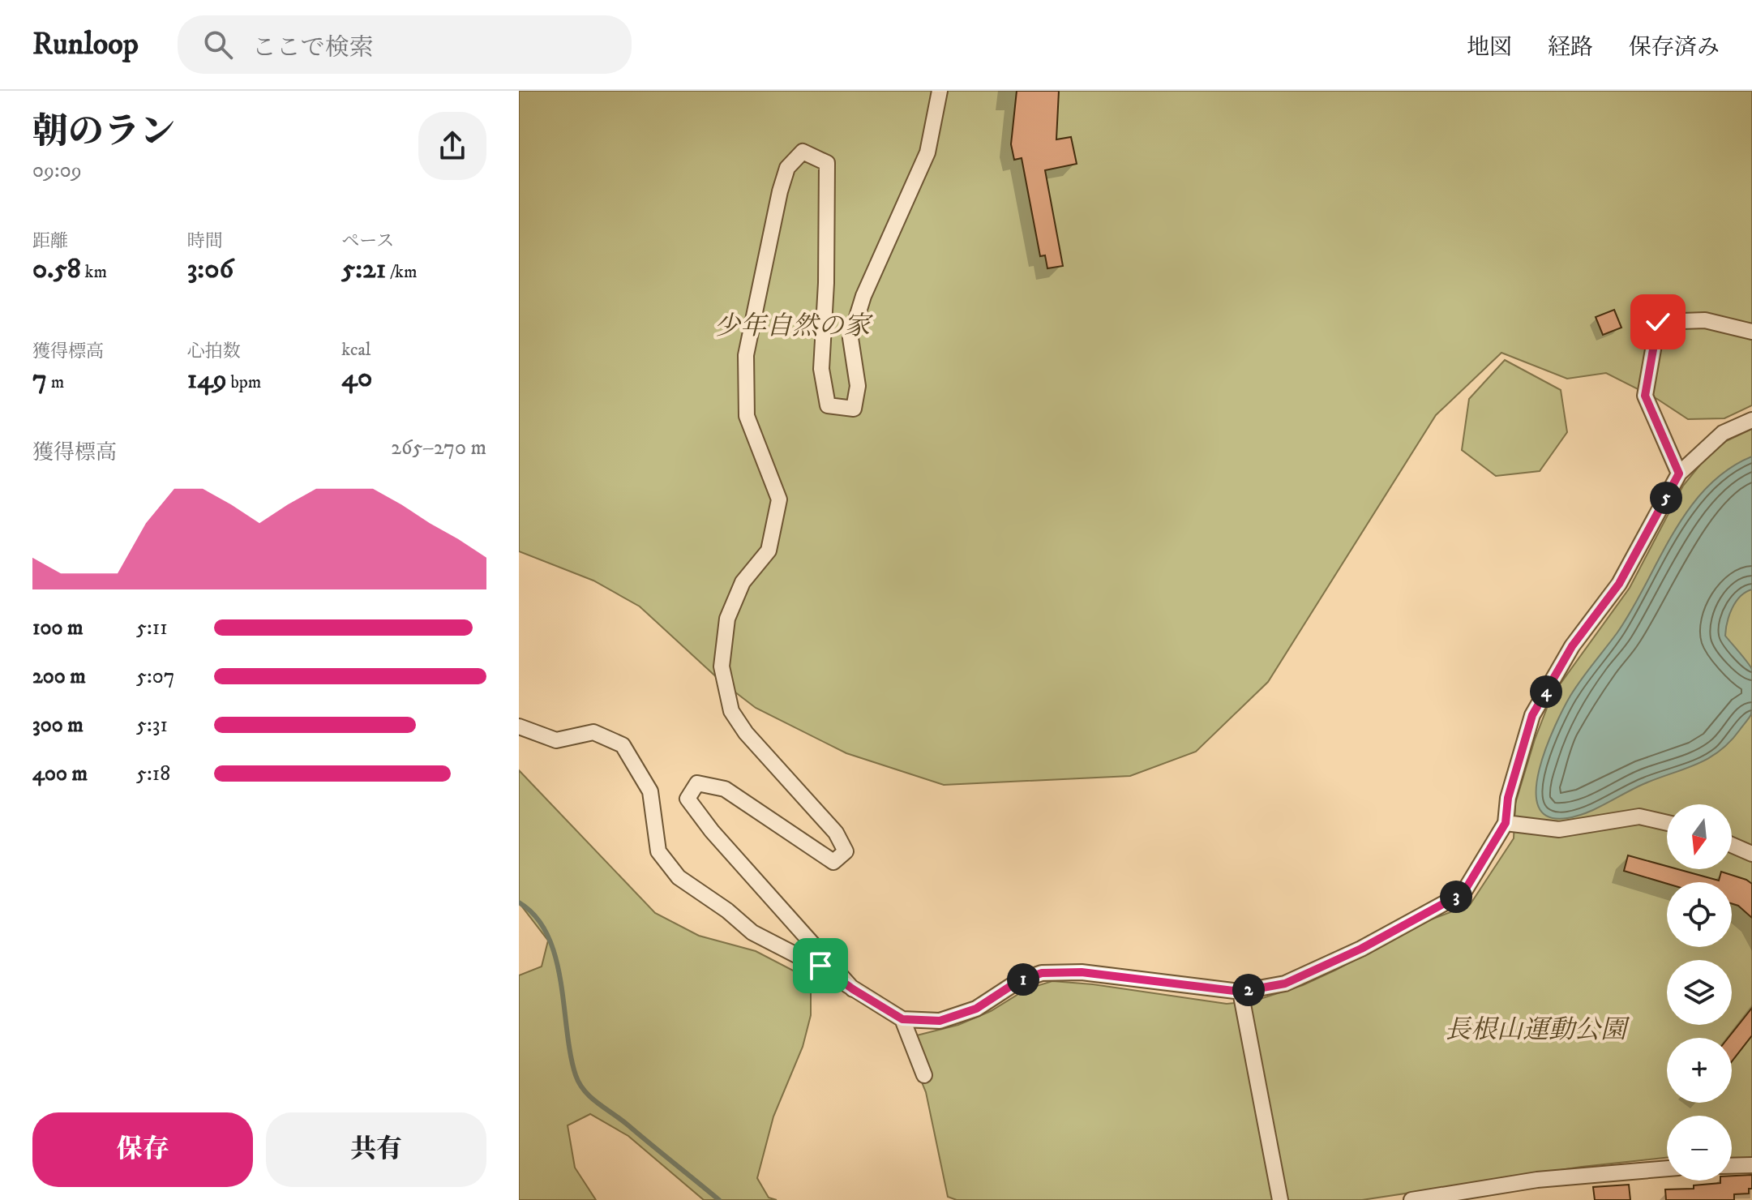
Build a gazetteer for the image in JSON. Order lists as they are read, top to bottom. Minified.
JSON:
{"parks":["少年自然の家","長根山運動公園"],"north":"bottom","page":{"header":"Runloop","search":"ここで検索","nav":["地図","経路","保存済み"],"heading":["朝のラン","09:09"],"stats":[["距離","0.58 km"],["時間","3:06"],["ペース","5:21 /km"],["獲得標高","7 m"],["心拍数","149 bpm"],["kcal","40"]],"chart":["獲得標高","265–270 m"],"pins":["5","4","3","1","2"],"list":[{"name":"100 m","note":"5:11"},{"name":"200 m","note":"5:07"},{"name":"300 m","note":"5:31"},{"name":"400 m","note":"5:18"}],"map_buttons":["+","−"],"buttons":["保存","共有"]}}
